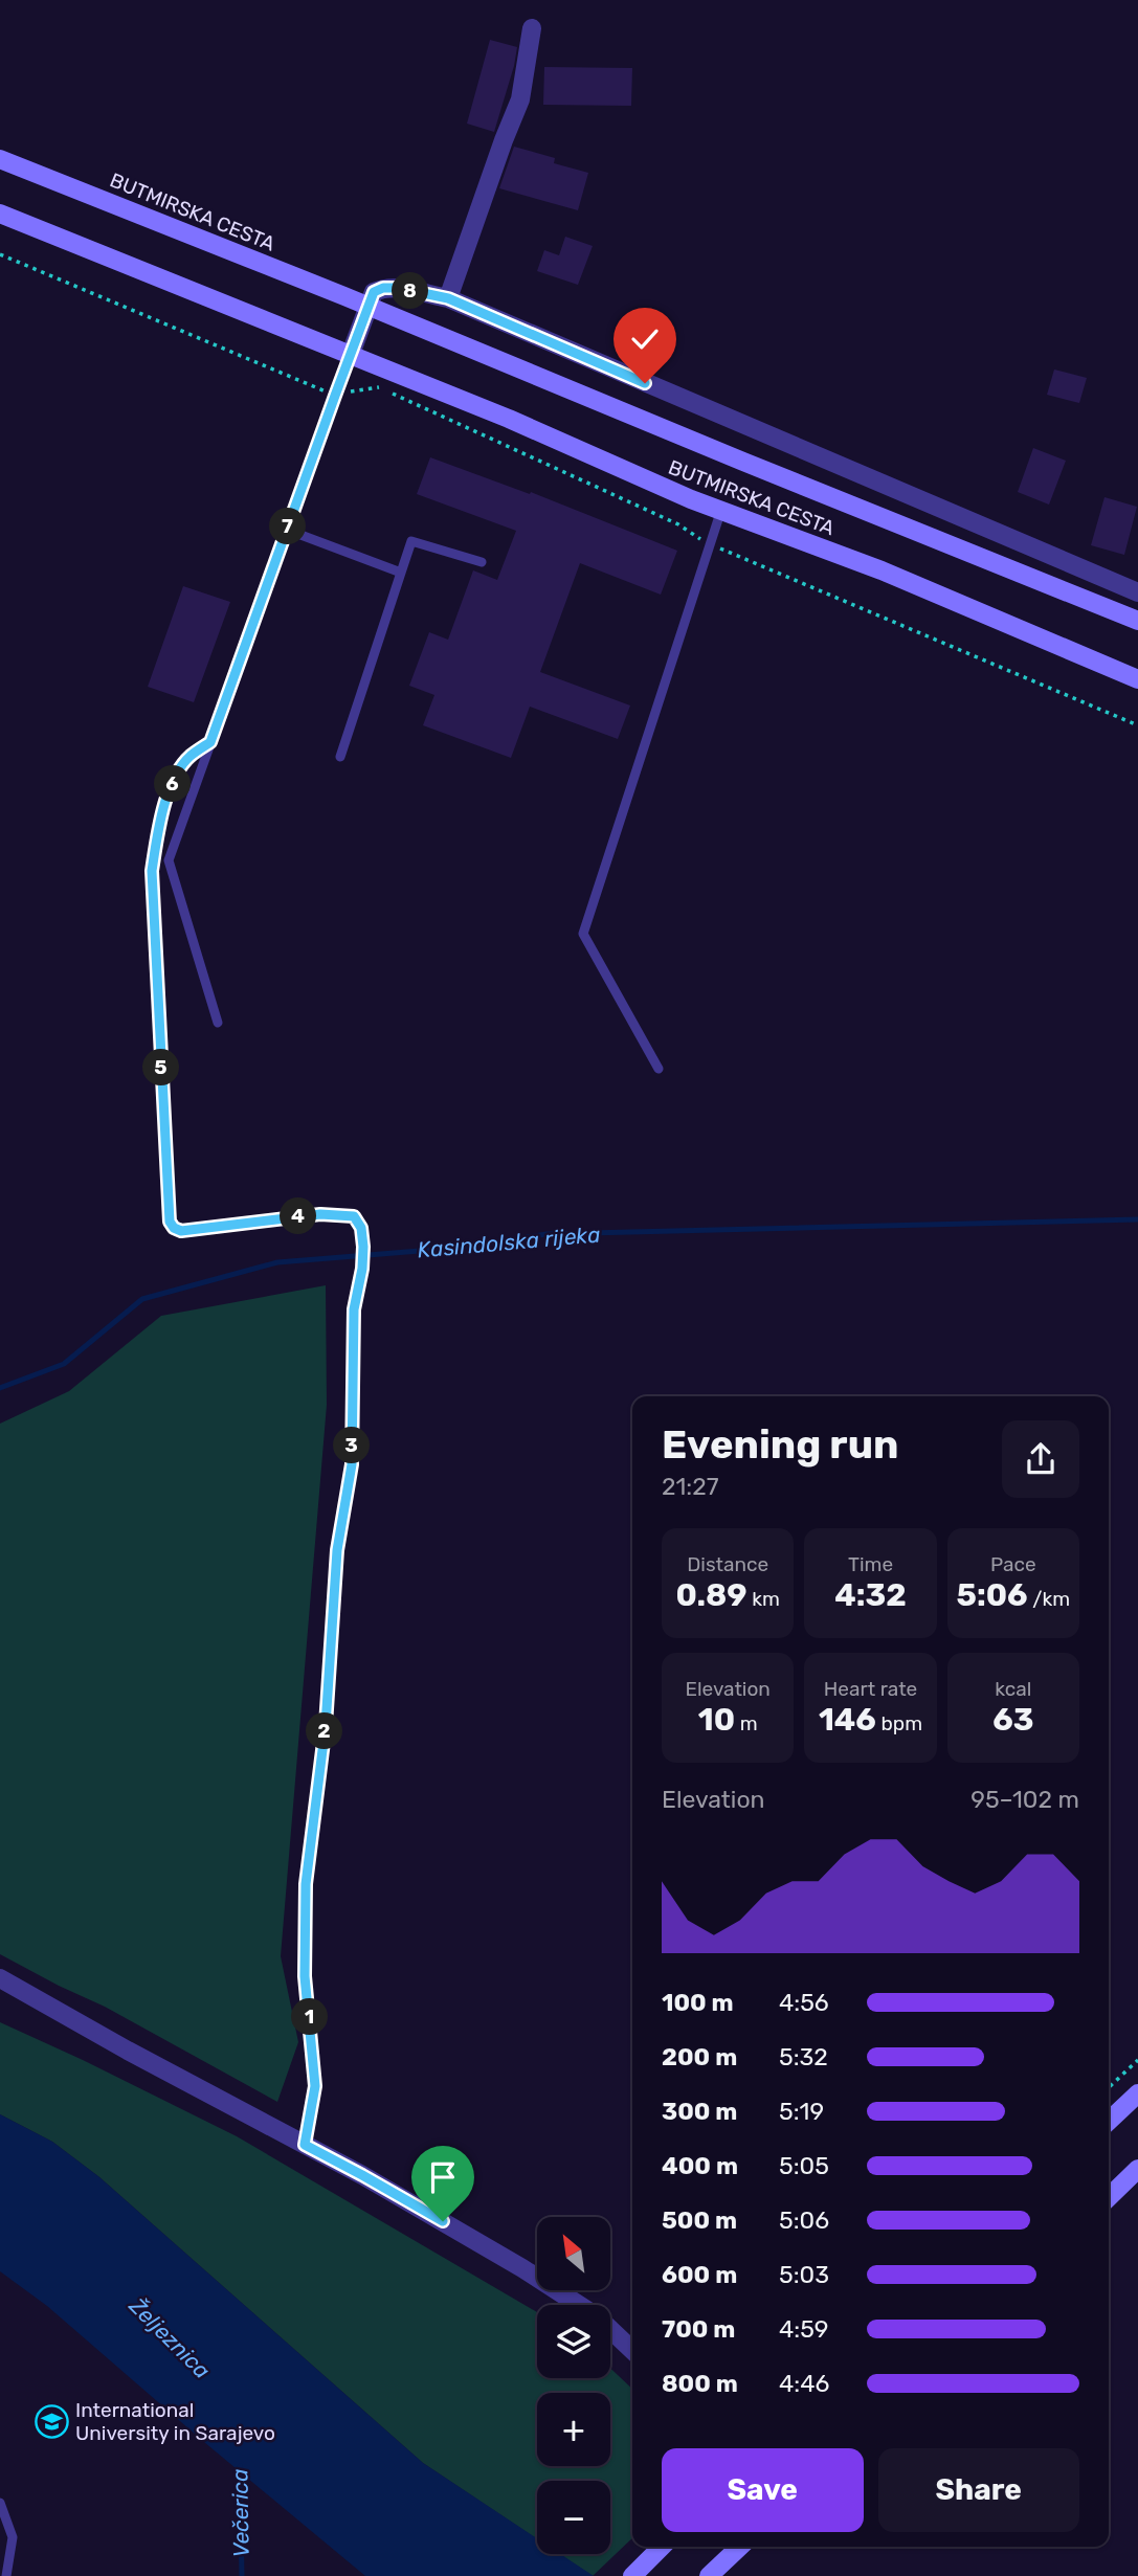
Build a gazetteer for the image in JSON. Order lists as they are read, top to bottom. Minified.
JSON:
{"streets":{"main road":["BUTMIRSKA CESTA"]},"water":["Kasindolska rijeka","Željeznica","Večerica"],"places":{"school or university":["International University in Sarajevo"]},"north":"top left","page":{"pins":["8","7","6","5","4","3","2","1"],"heading":["Evening run","21:27"],"stats":[["Distance","0.89 km"],["Time","4:32"],["Pace","5:06 /km"],["Elevation","10 m"],["Heart rate","146 bpm"],["kcal","63"]],"chart":["Elevation","95–102 m"],"list":[{"name":"100 m","note":"4:56"},{"name":"200 m","note":"5:32"},{"name":"300 m","note":"5:19"},{"name":"400 m","note":"5:05"},{"name":"500 m","note":"5:06"},{"name":"600 m","note":"5:03"},{"name":"700 m","note":"4:59"},{"name":"800 m","note":"4:46"}],"map_buttons":["+","−"],"buttons":["Save","Share"]}}
